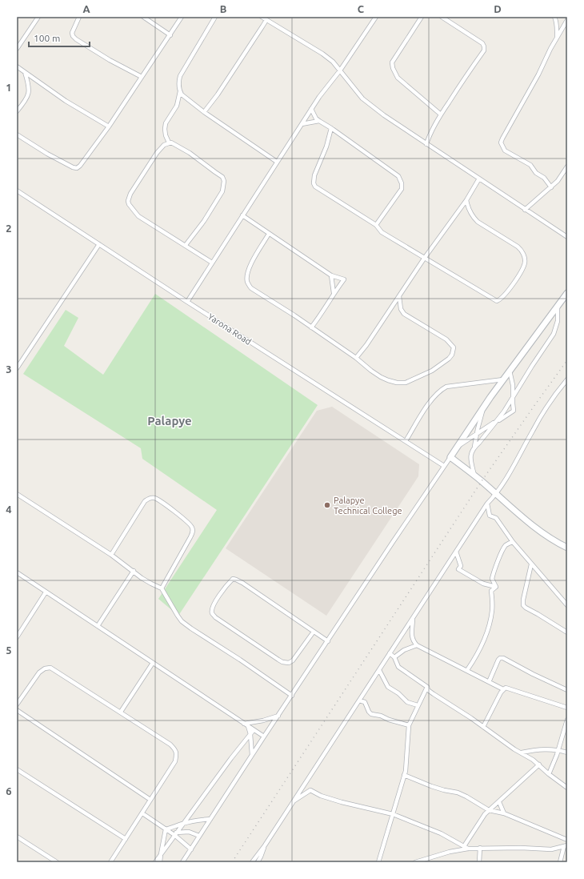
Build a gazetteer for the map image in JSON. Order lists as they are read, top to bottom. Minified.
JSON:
{"streets":{"street":["Yarona Road"]},"districts":["Palapye"],"places":["Palapye Technical College"],"scale_bar":"100 m","grid":{"columns":["A","B","C","D"],"rows":["1","2","3","4","5","6"]}}
